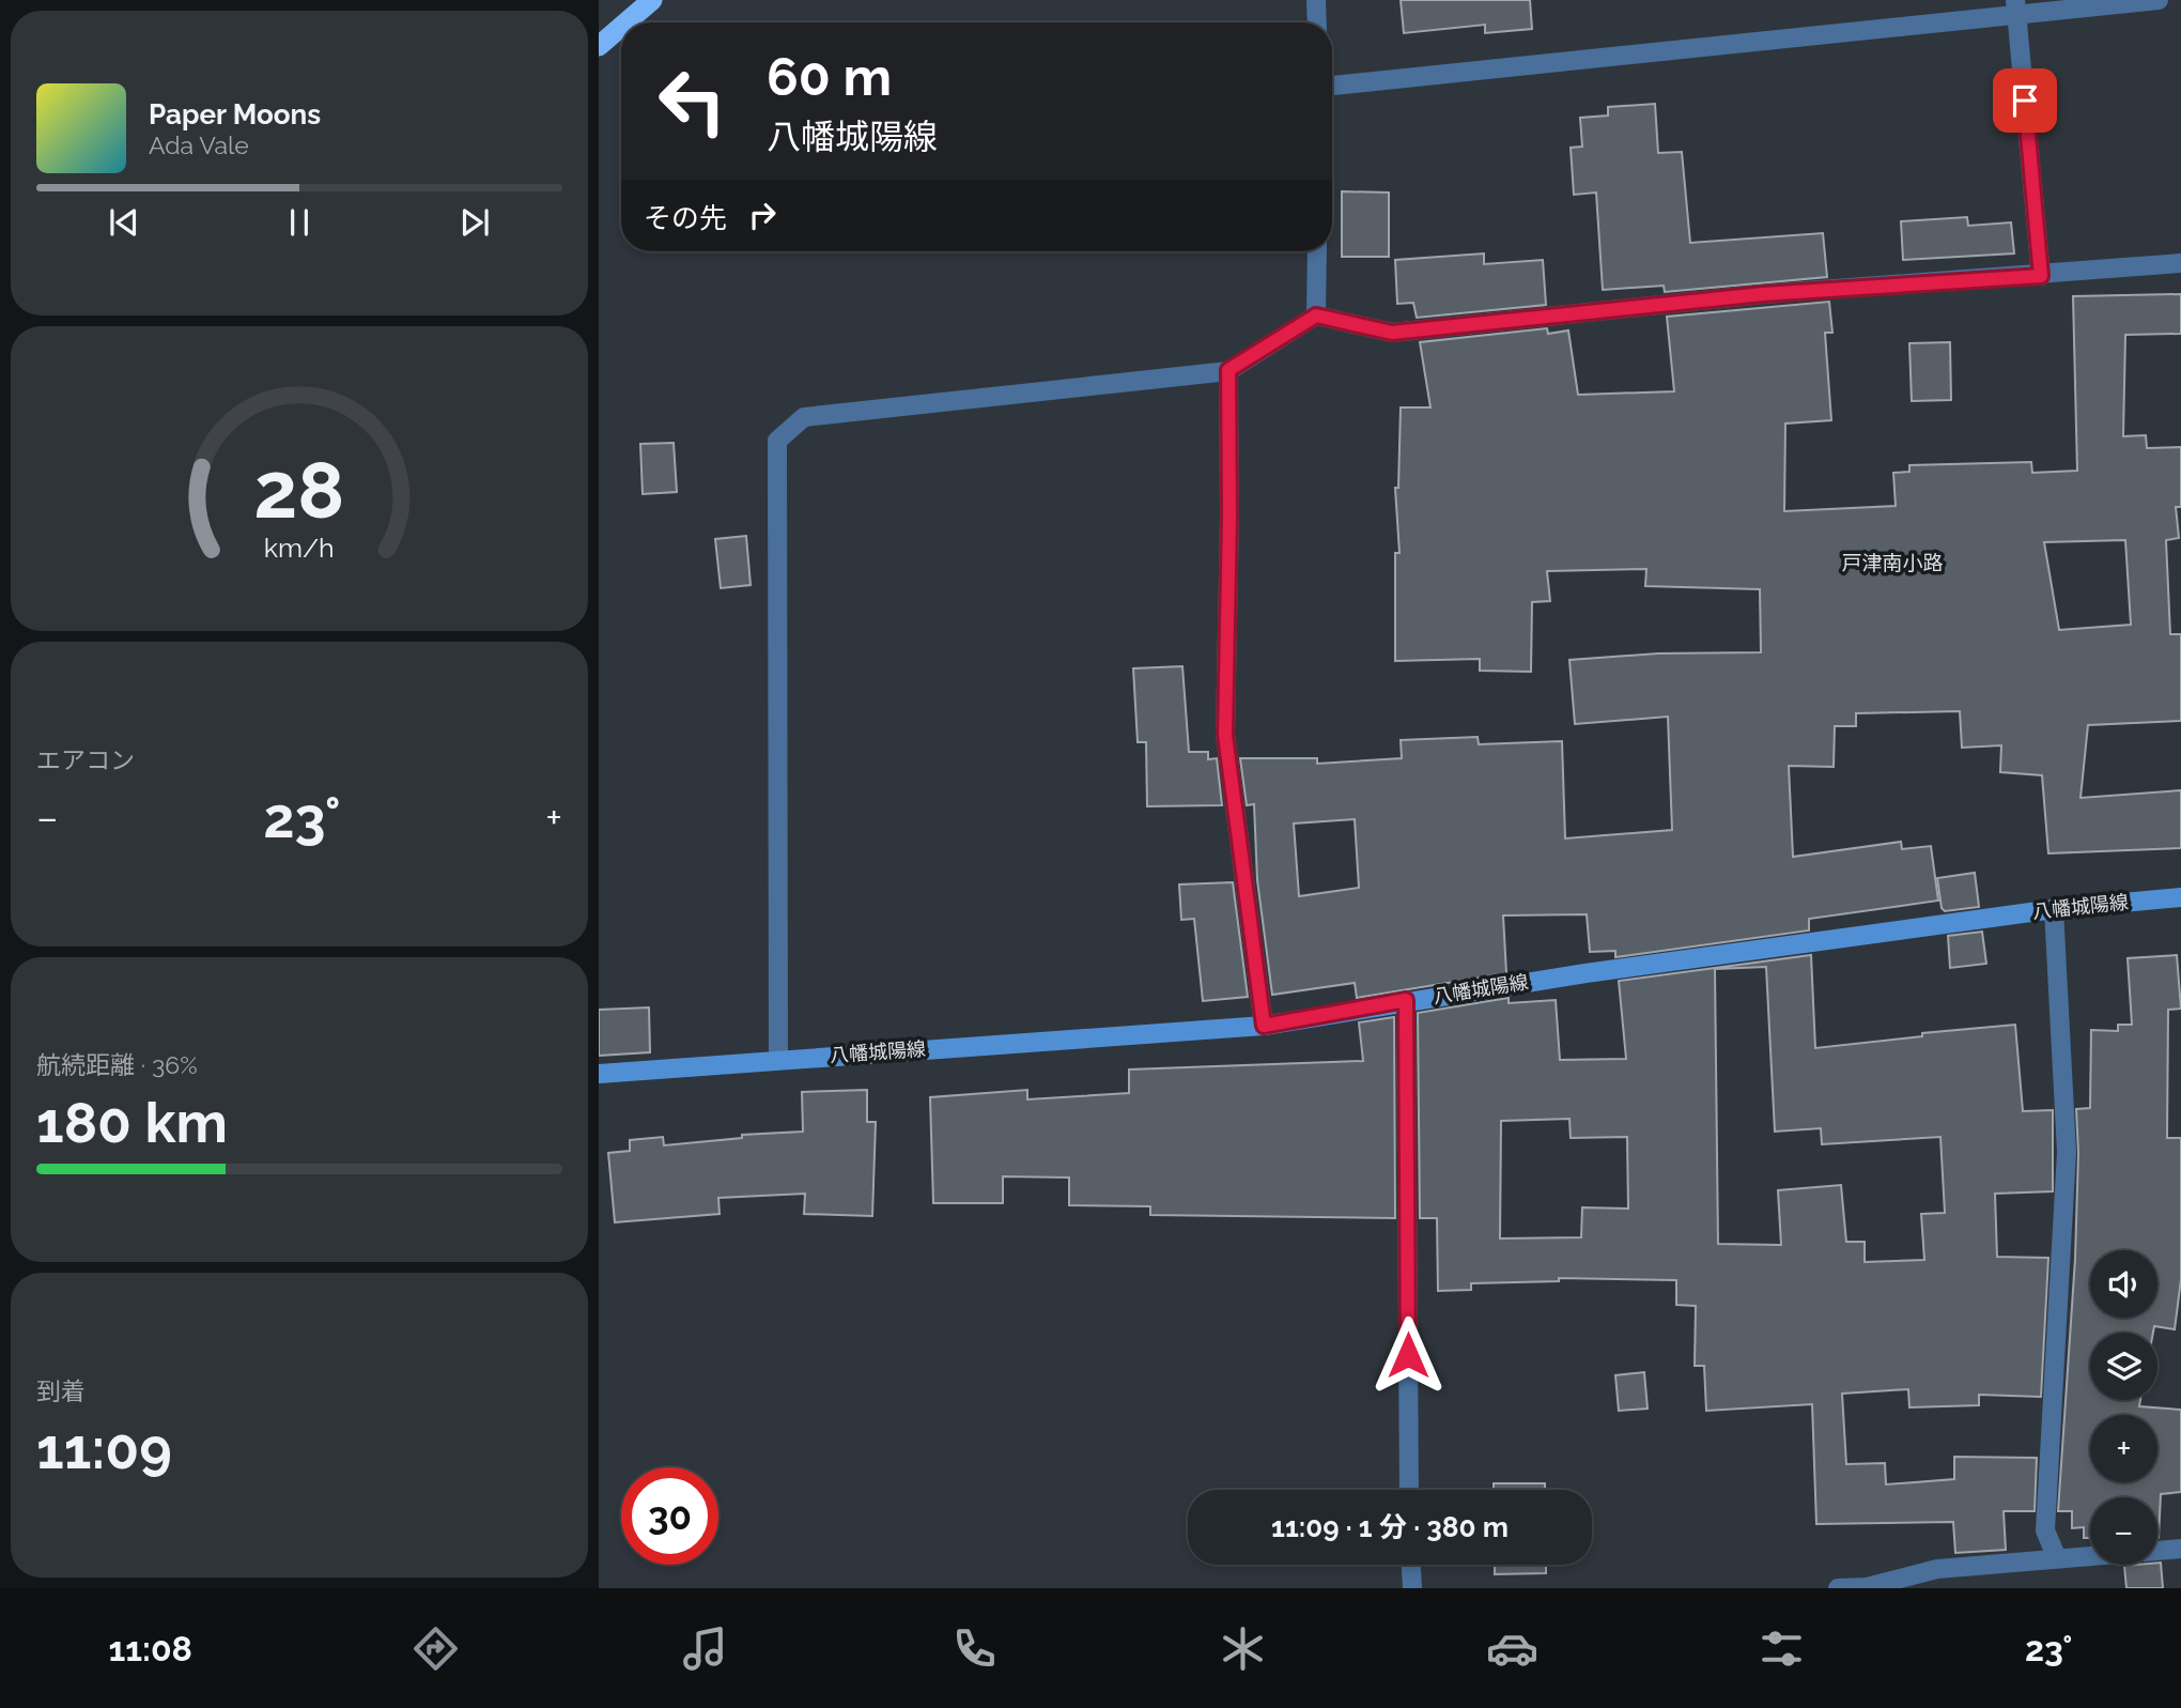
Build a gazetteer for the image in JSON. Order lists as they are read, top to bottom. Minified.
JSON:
{"streets":{"main road":["八幡城陽線"]},"districts":["戸津南小路"],"page":{"turn":["60 m","八幡城陽線"],"song":["Paper Moons","Ada Vale"],"then":"その先","tile":["エアコン",["航続距離 · 36%","180 km"],["到着","11:09"]],"heat":["−","23°","+"],"map_buttons":["+","−"],"limit":"30","trip":"11:09 · 1 分 · 380 m","tabs":["11:08","23°"],"gauge":["28","km/h"]}}
